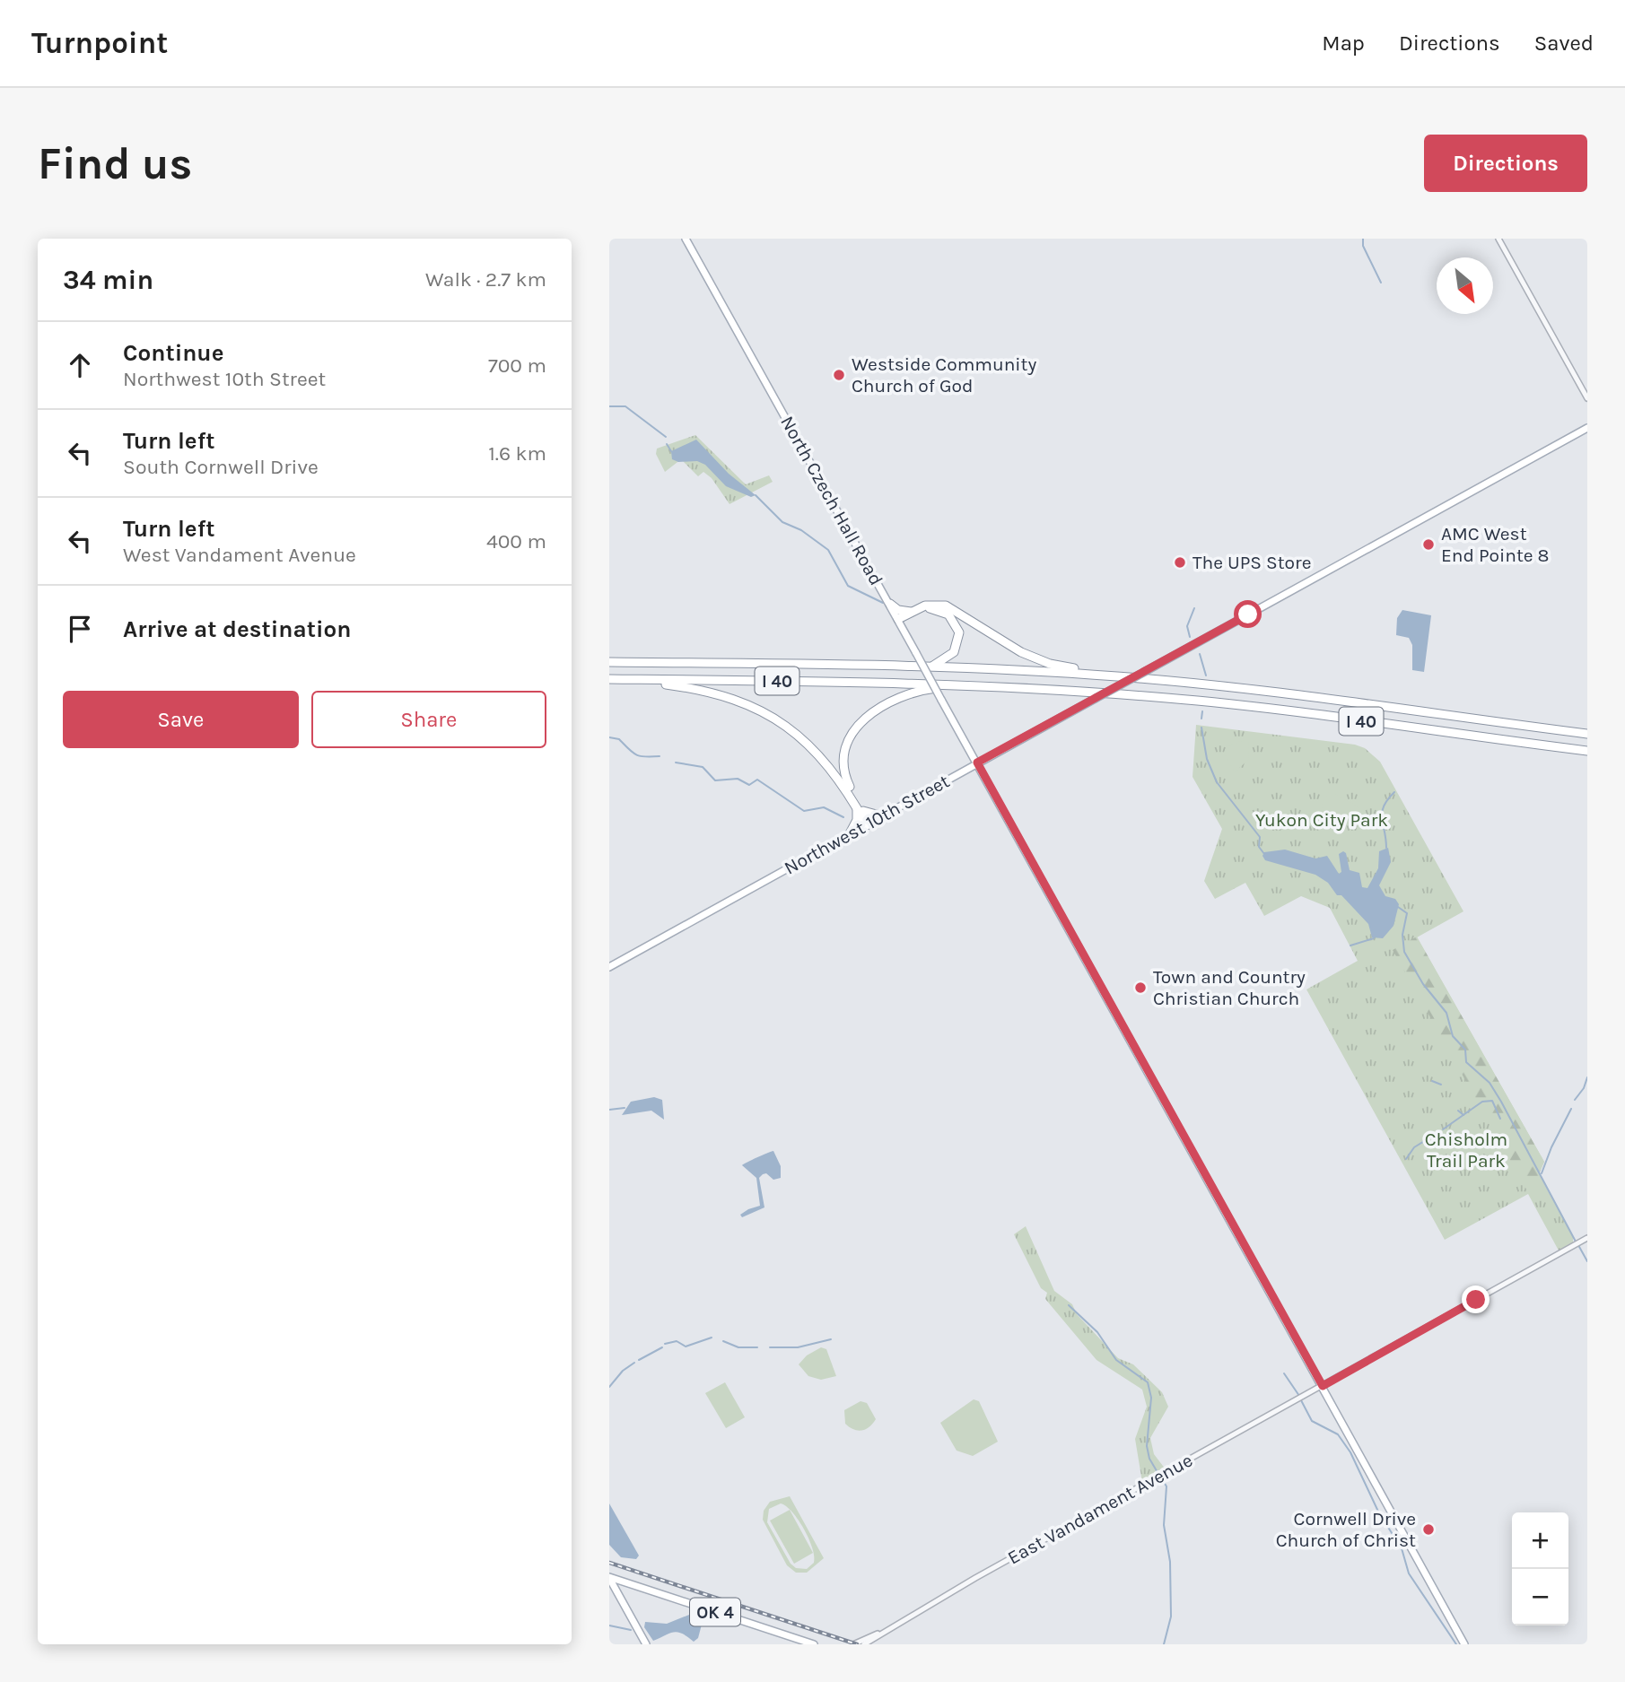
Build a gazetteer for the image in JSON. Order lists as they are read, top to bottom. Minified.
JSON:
{"streets":{"highway":["I 40"],"main road":["North Czech Hall Road","Northwest 10th Street","OK 4"],"street":["East Vandament Avenue"]},"crossings":[["North Czech Hall Road","Northwest 10th Street"],["North Czech Hall Road","East Vandament Avenue"]],"parks":["Yukon City Park","Chisholm Trail Park"],"places":["Westside Community Church of God","AMC West End Pointe 8","The UPS Store","Town and Country Christian Church","Cornwell Drive Church of Christ"],"north":"bottom right","page":{"header":"Turnpoint","nav":["Map","Directions","Saved"],"buttons":["Directions",["Save","Share"]],"title":"Find us","heading":["34 min","Walk · 2.7 km"],"list":[["Continue","Northwest 10th Street","700 m"],["Turn left","South Cornwell Drive","1.6 km"],["Turn left","West Vandament Avenue","400 m"],"Arrive at destination"],"map_buttons":["+","−"]}}
